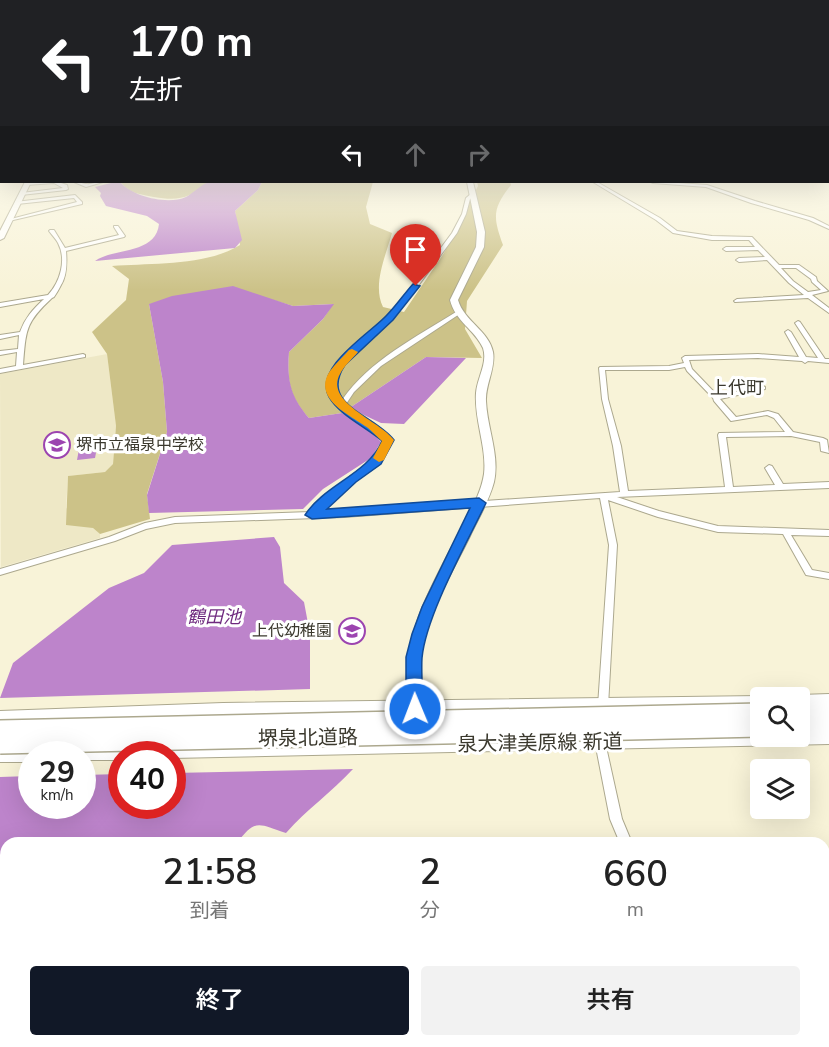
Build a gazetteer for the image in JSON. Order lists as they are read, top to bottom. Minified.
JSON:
{"streets":{"highway":["堺泉北道路"],"main road":["泉大津美原線 新道"]},"districts":["上代町"],"water":["鶴田池"],"places":{"school or university":["堺市立福泉中学校","上代幼稚園"]},"page":{"turn":["170 m","左折"],"speed":"29 km/h","limit":"40","eta":["21:58","到着","2","分","660","m"],"buttons":["終了","共有"]}}
